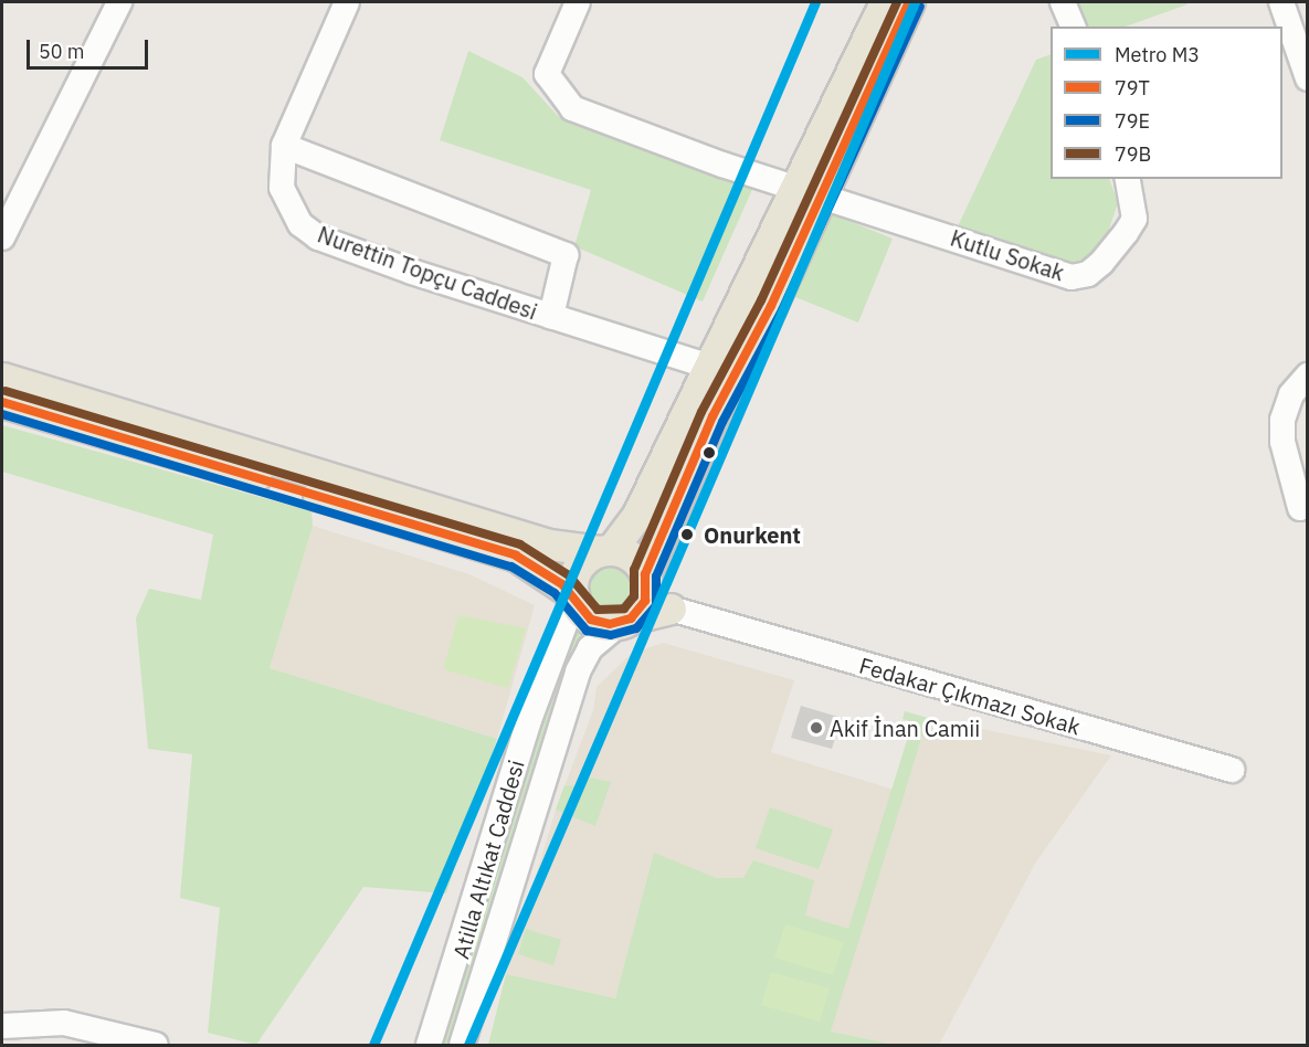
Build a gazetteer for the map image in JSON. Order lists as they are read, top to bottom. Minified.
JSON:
{"streets":{"street":["Kutlu Sokak","Nurettin Topçu Caddesi","Fedakar Çıkmazı Sokak","Atilla Altıkat Caddesi"]},"places":["Onurkent","Akif İnan Camii"],"lines":["metro line M3","transit line 79T","transit line 79B","transit line 79E"],"legend":["Metro M3","79T","79E","79B"],"scale_bar":"50 m"}
